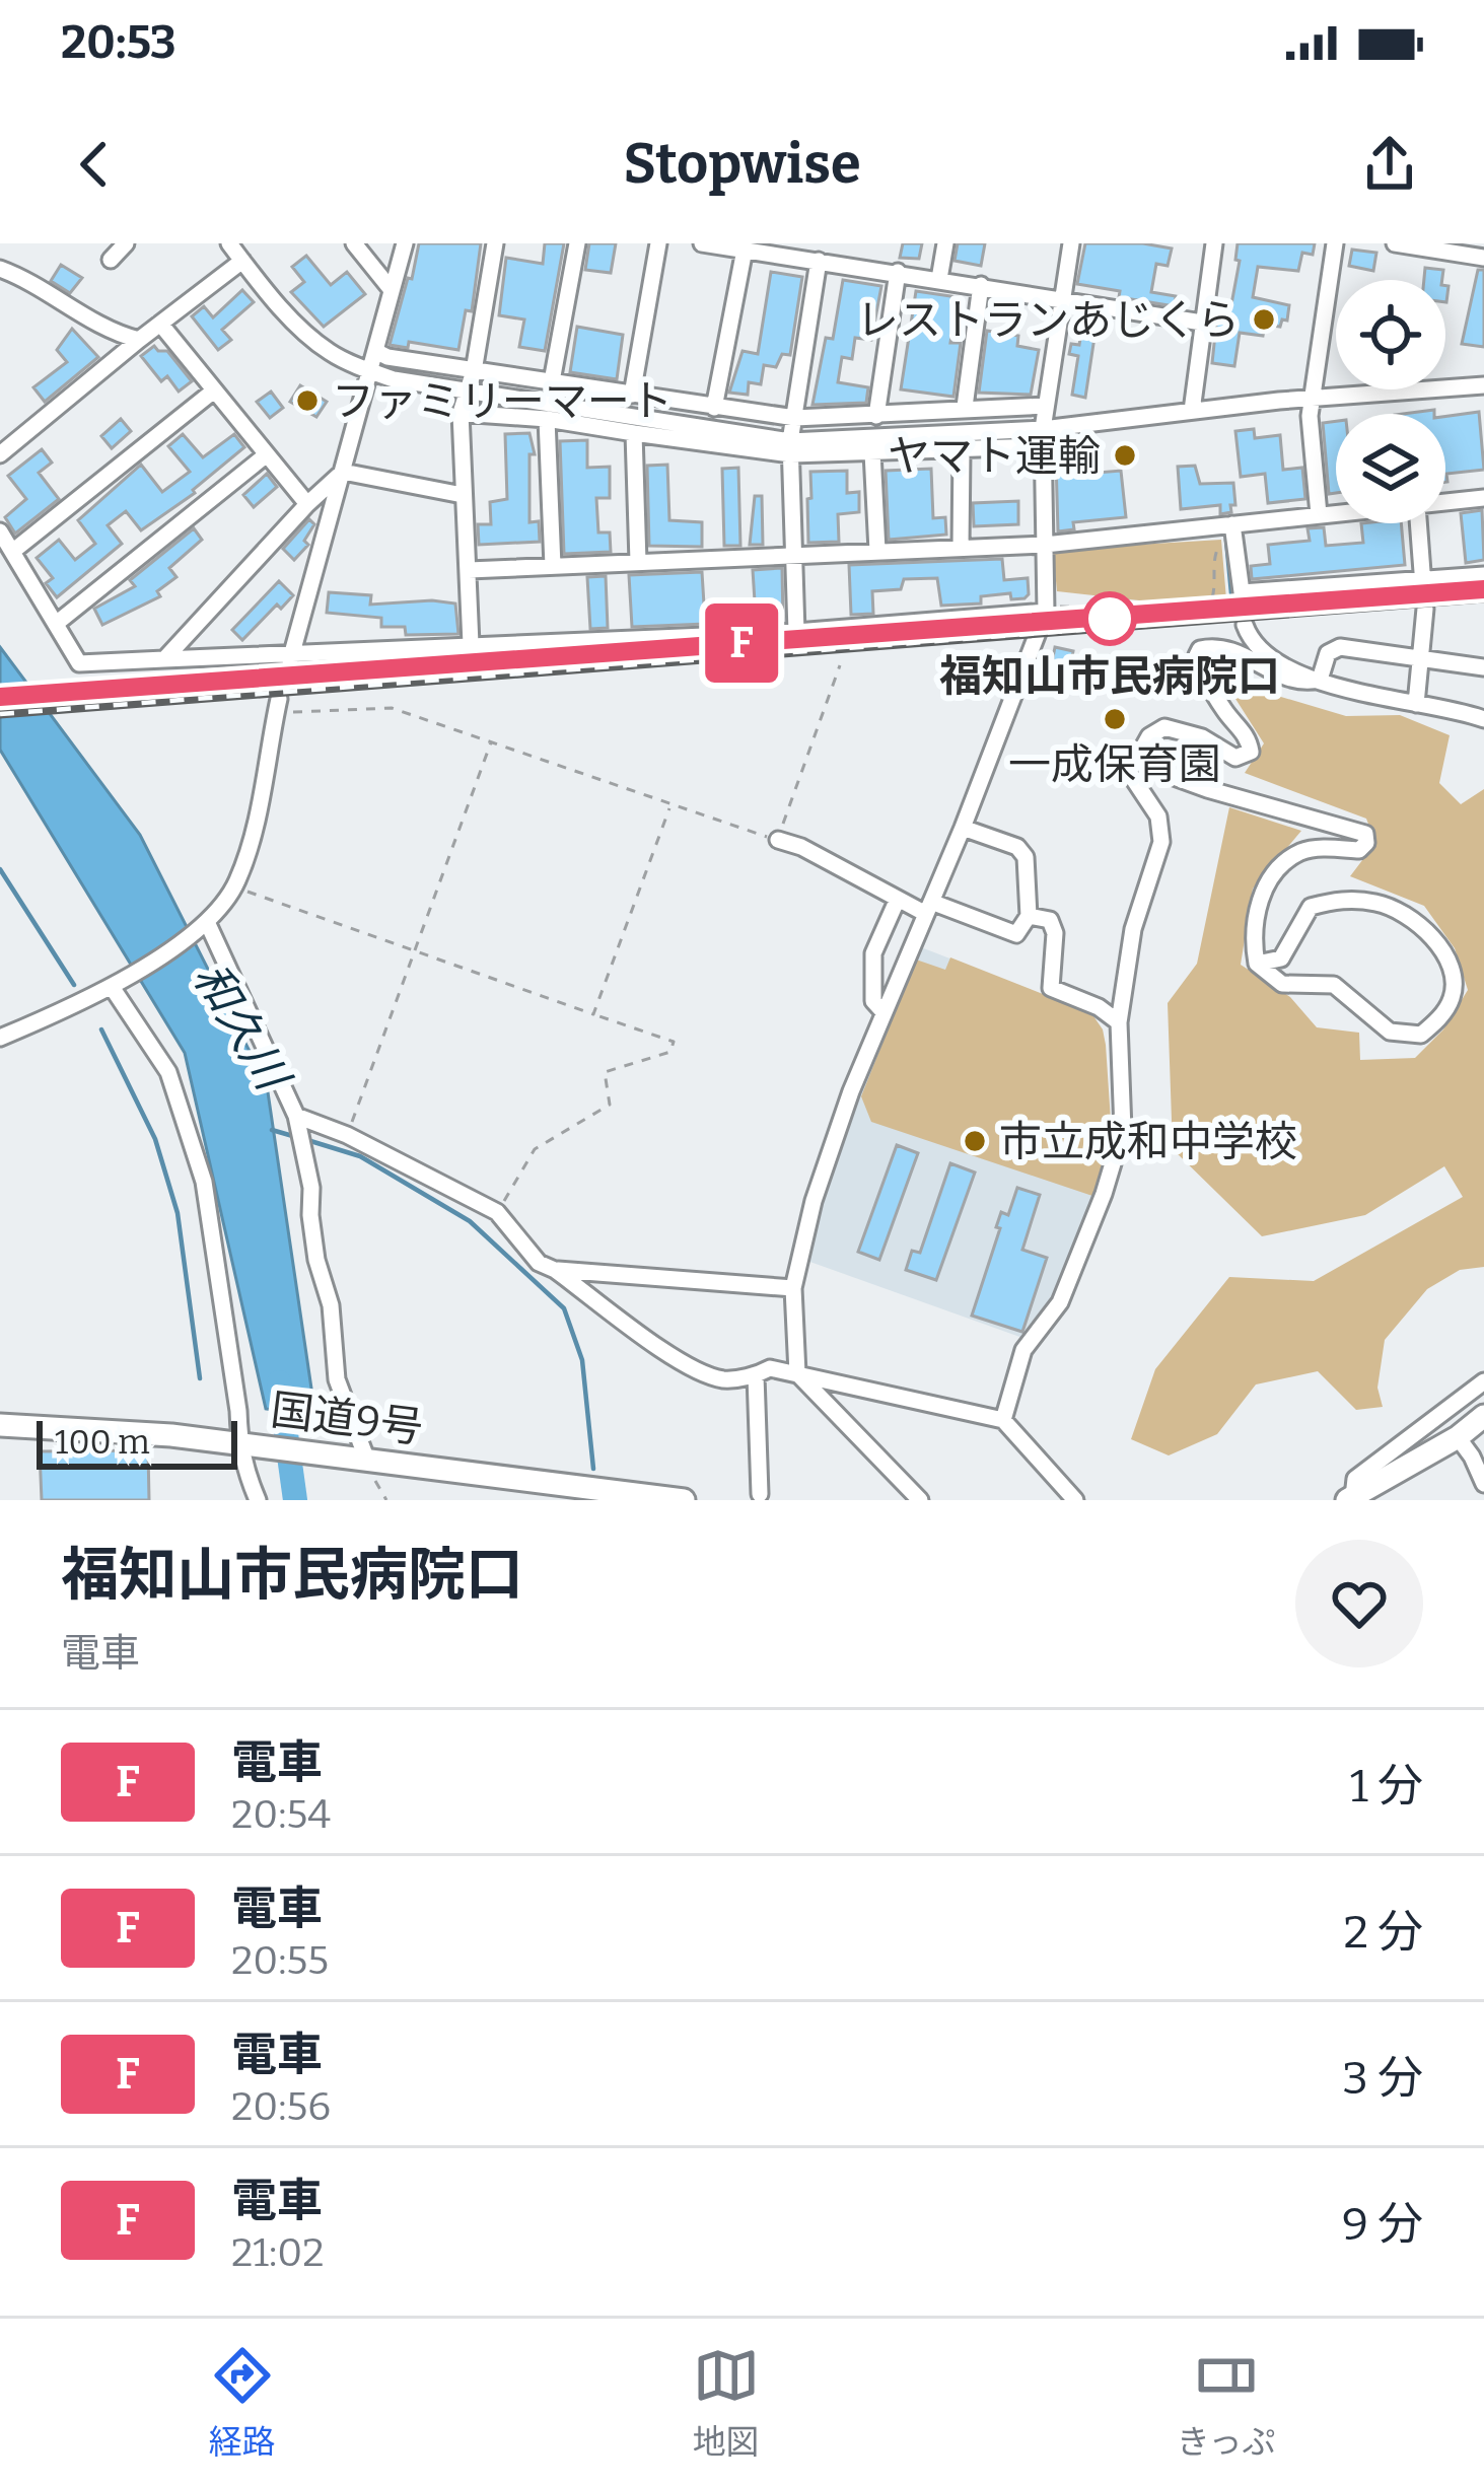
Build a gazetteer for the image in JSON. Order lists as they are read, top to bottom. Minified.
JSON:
{"streets":{"highway":["国道9号"]},"water":["和久川"],"places":["レストランあじくら","ファミリーマート","ヤマト運輸","福知山市民病院口","一成保育園","市立成和中学校"],"scale_bar":"100 m","page":{"status":"20:53","header":"Stopwise","on_map":"F","scale":"100 m","heading":["福知山市民病院口","電車"],"list":[{"mark":"F","name":"電車","note":"20:54","value":"1 分"},{"mark":"F","name":"電車","note":"20:55","value":"2 分"},{"mark":"F","name":"電車","note":"20:56","value":"3 分"},{"mark":"F","name":"電車","note":"21:02","value":"9 分"}],"tabs":["経路","地図","きっぷ"]}}
